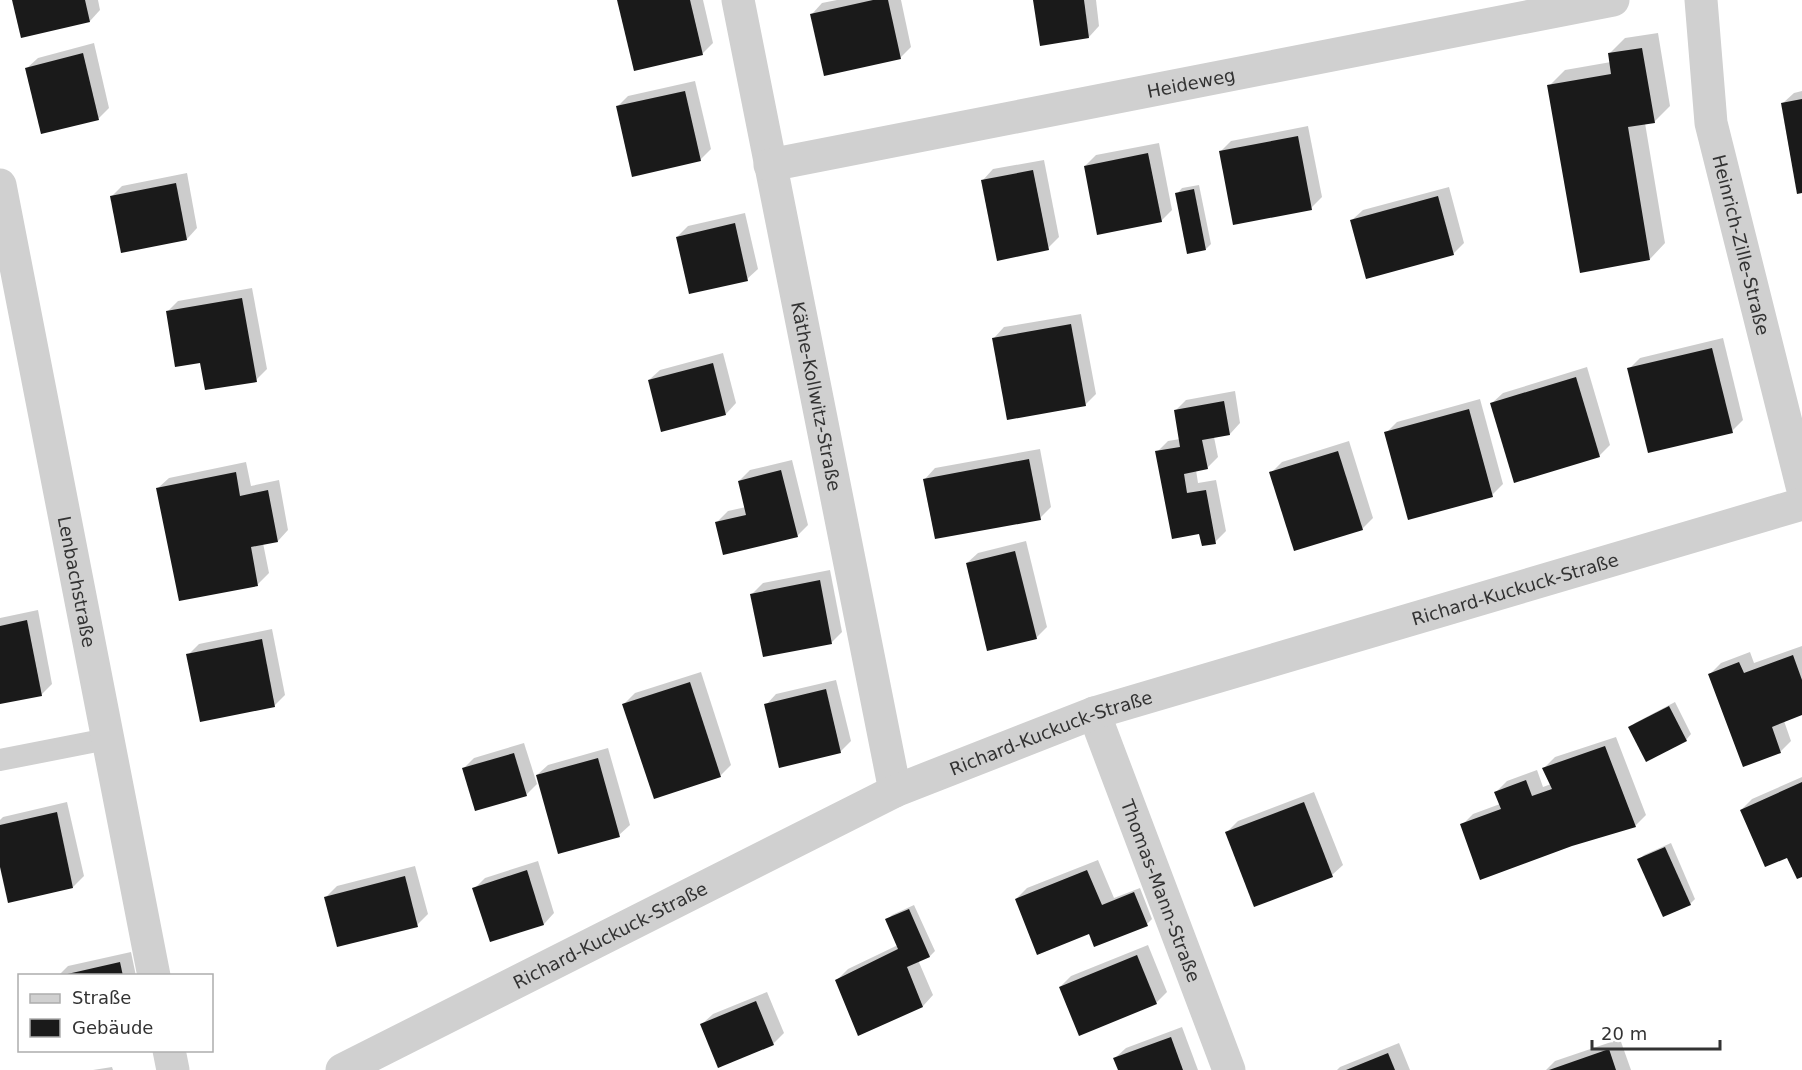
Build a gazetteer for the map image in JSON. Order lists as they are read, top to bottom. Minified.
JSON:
{"streets":{"street":["Heideweg","Heinrich-Zille-Straße","Käthe-Kollwitz-Straße","Lenbachstraße","Richard-Kuckuck-Straße","Thomas-Mann-Straße"]},"crossings":[["Heideweg","Käthe-Kollwitz-Straße"],["Käthe-Kollwitz-Straße","Richard-Kuckuck-Straße"],["Richard-Kuckuck-Straße","Thomas-Mann-Straße"]],"legend":["Straße","Gebäude"],"scale_bar":"20 m"}
